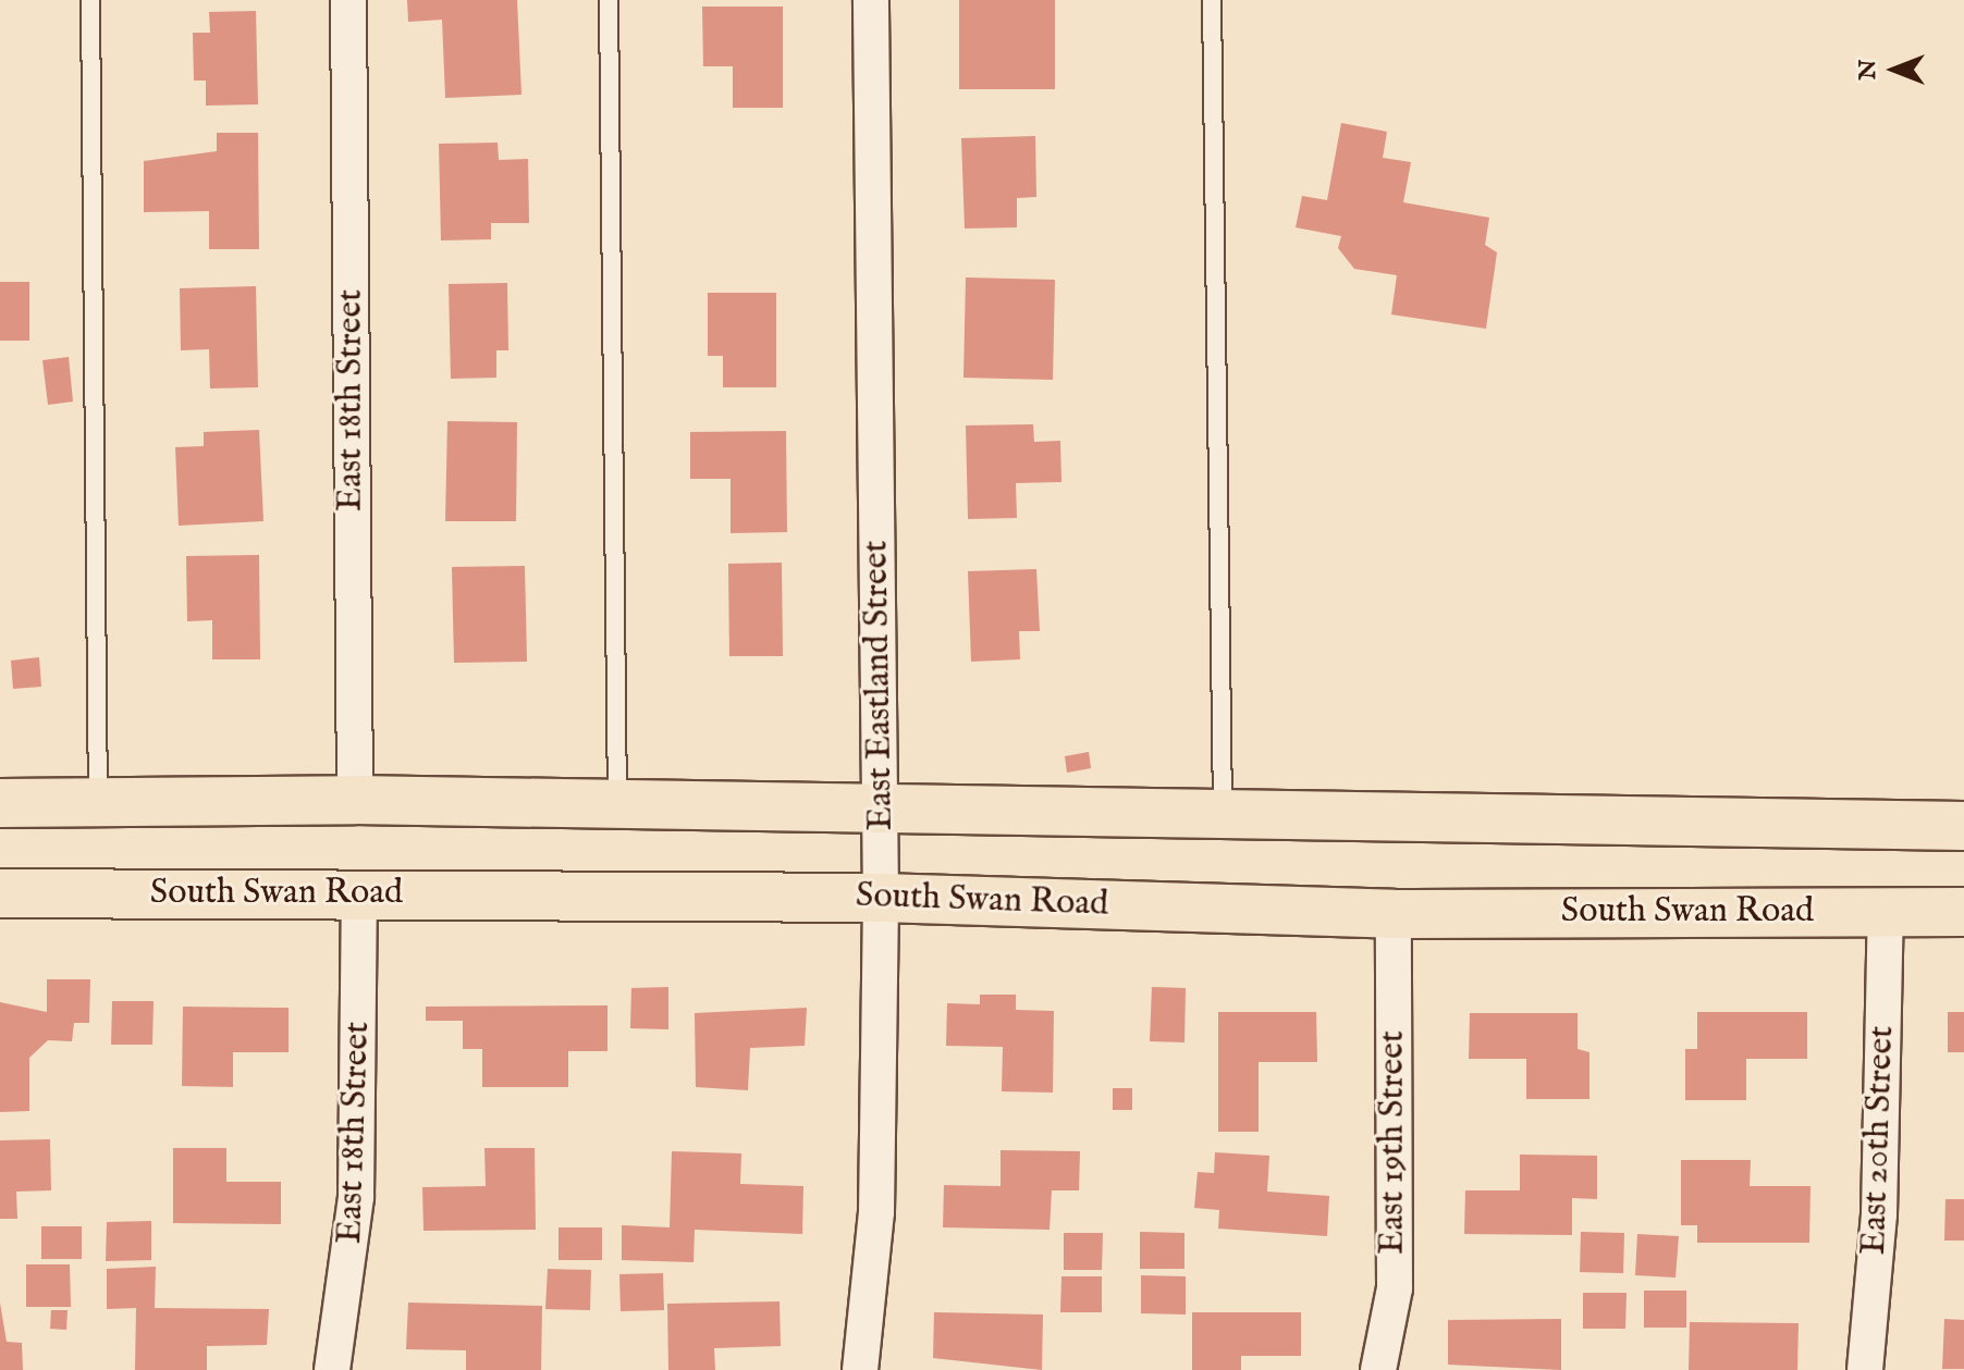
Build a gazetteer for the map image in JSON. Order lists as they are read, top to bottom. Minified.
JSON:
{"streets":{"main road":["South Swan Road"],"street":["East 18th Street","East Eastland Street","East 20th Street","East 19th Street"]},"crossings":[["East 18th Street","South Swan Road"],["East Eastland Street","South Swan Road"],["South Swan Road","East 20th Street"],["South Swan Road","East 19th Street"]],"north":"left"}
